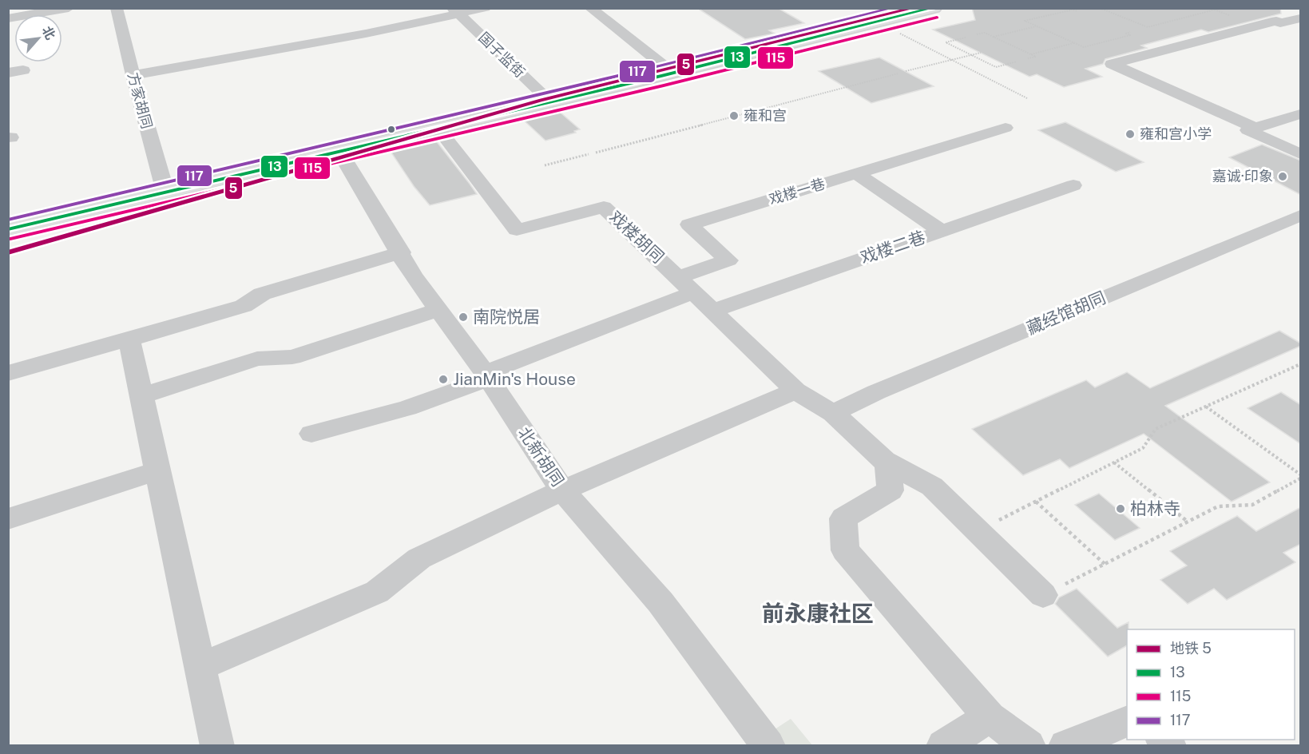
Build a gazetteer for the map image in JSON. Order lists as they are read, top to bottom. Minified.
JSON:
{"streets":{"street":["国子监街","方家胡同","戏楼一巷","戏楼胡同","戏楼二巷","藏经馆胡同","北新胡同"]},"crossings":[["戏楼一巷","戏楼胡同"],["戏楼胡同","戏楼二巷"],["戏楼胡同","藏经馆胡同"]],"districts":["前永康社区"],"places":["雍和宫","雍和宫小学","嘉诚·印象","南院悦居","JianMin's House","柏林寺"],"lines":["metro line 5","transit line 13","transit line 117","transit line 115"],"legend":["地铁 5","13","115","117"],"north":"top right"}
